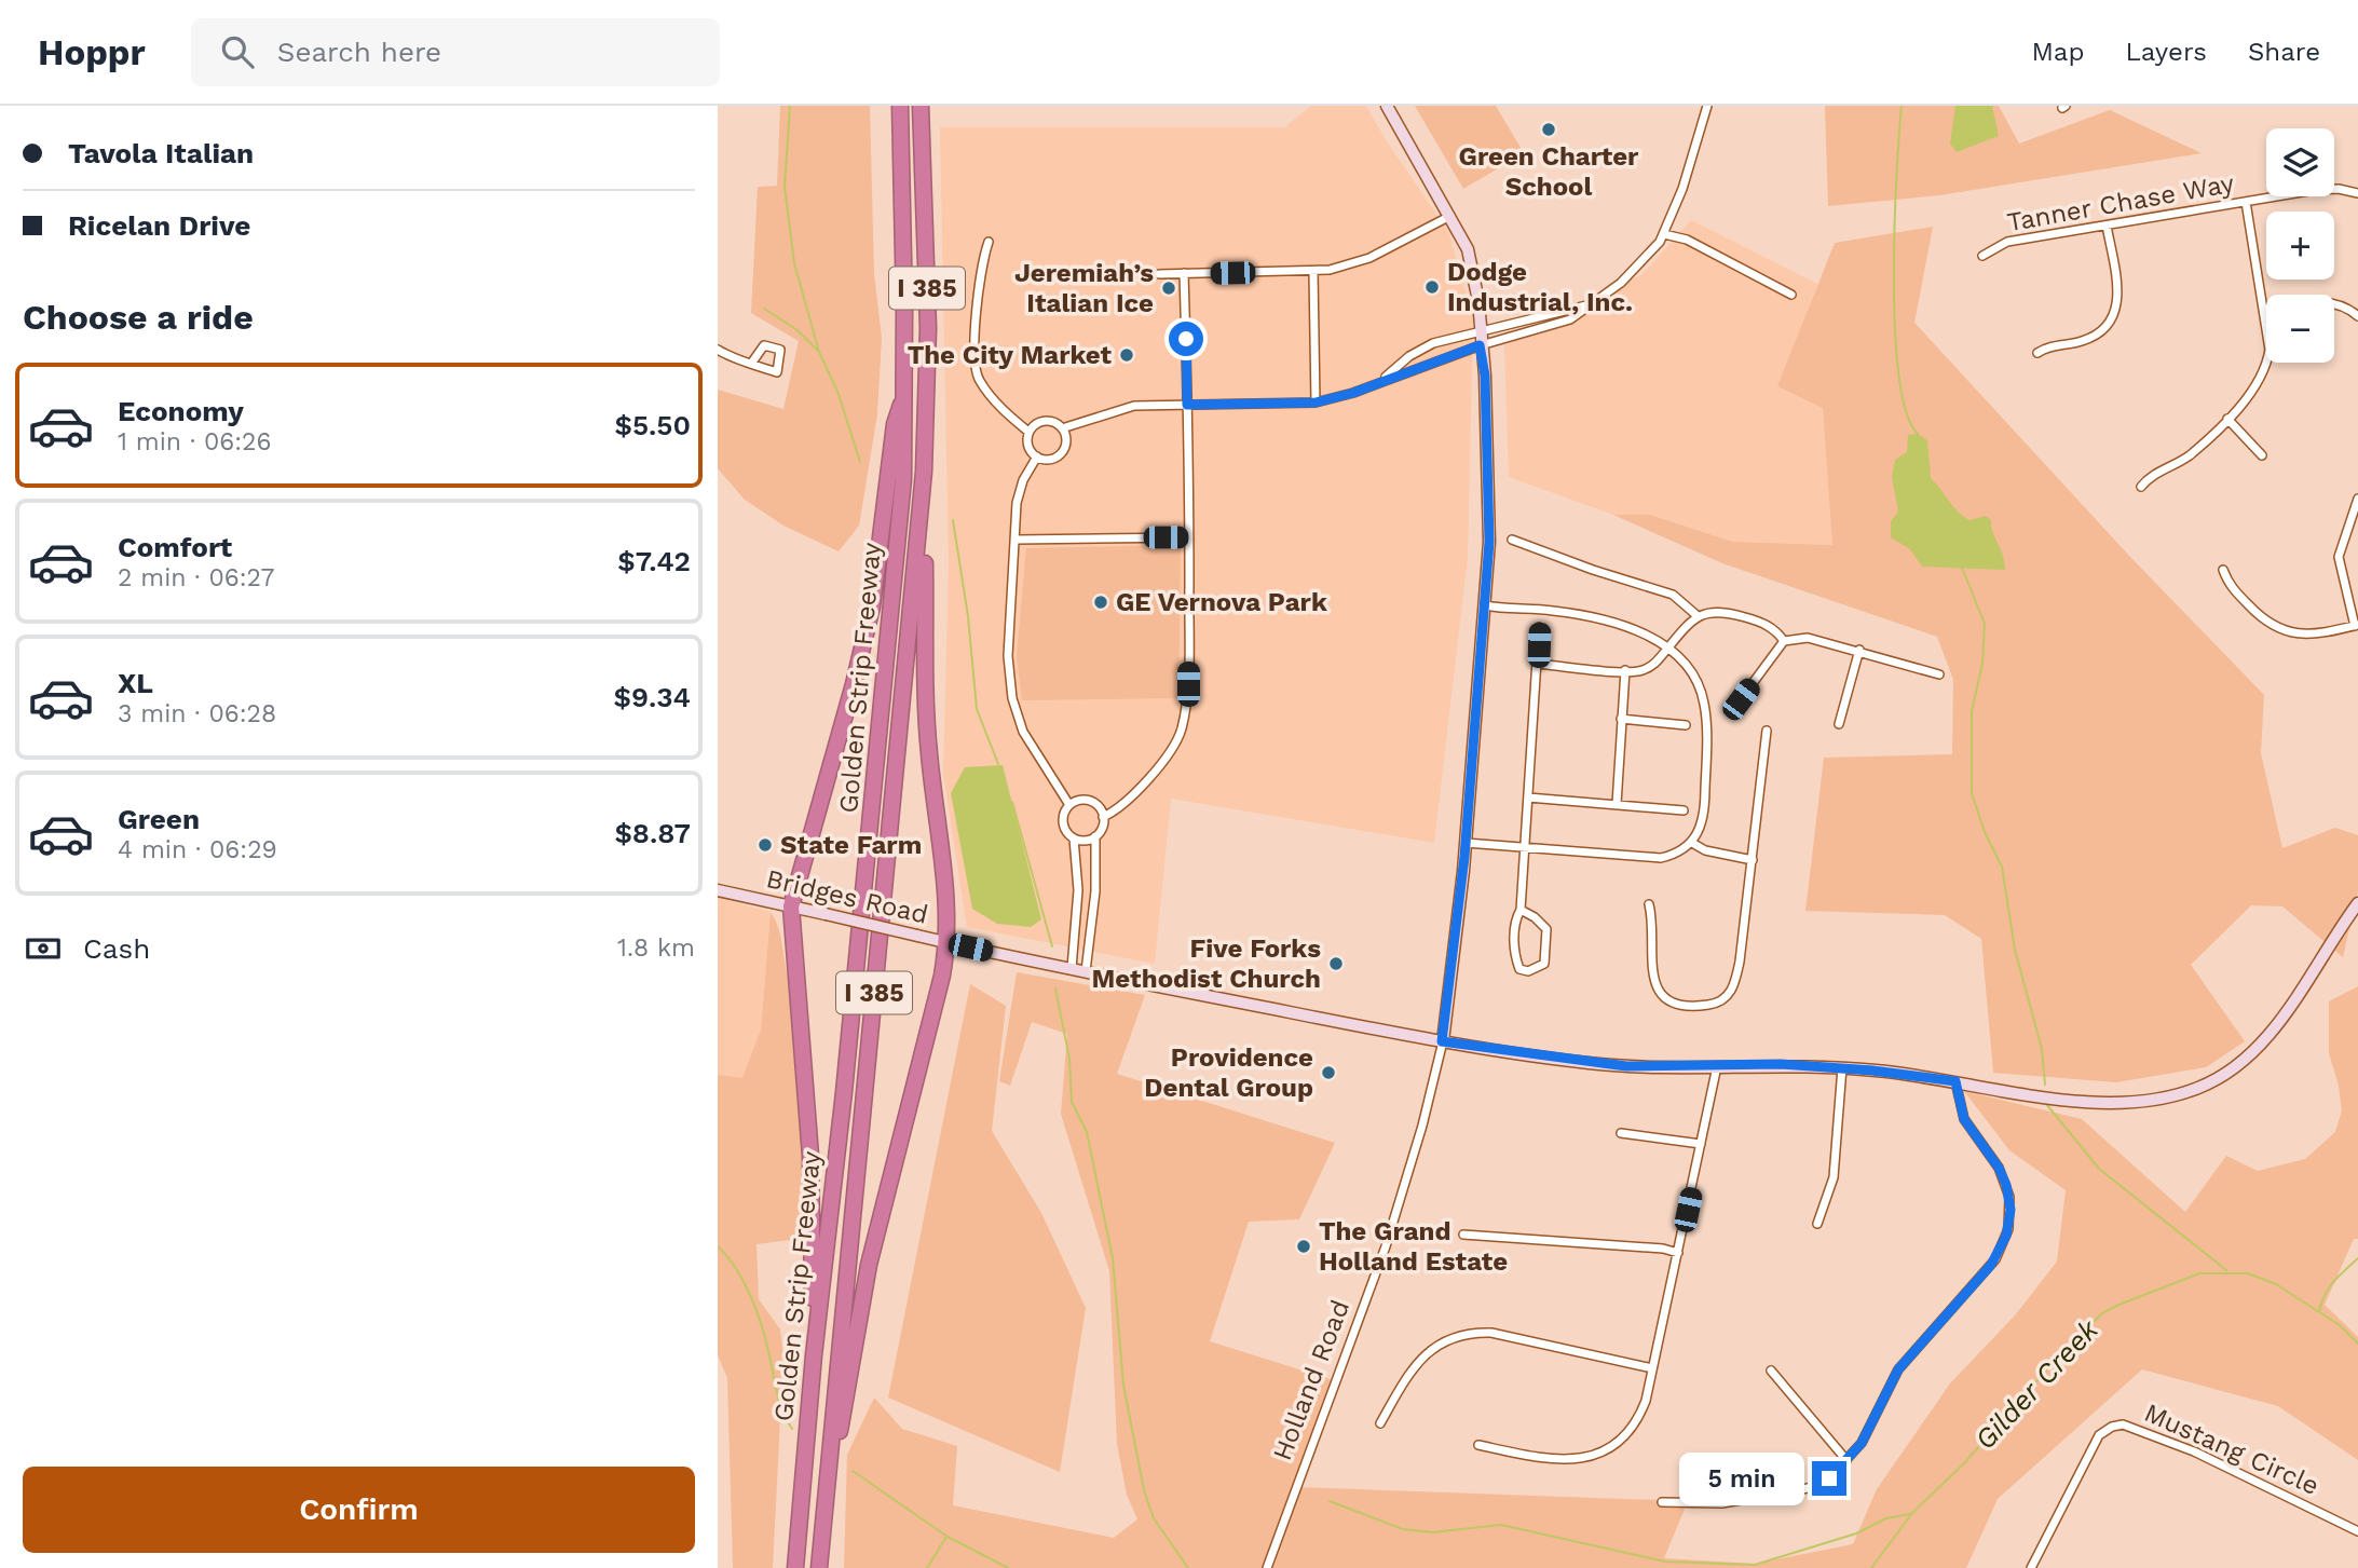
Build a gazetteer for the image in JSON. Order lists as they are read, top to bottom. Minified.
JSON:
{"streets":{"highway":["I 385","Golden Strip Freeway"],"main road":["Bridges Road","Holland Road"],"street":["Tanner Chase Way","Mustang Circle"]},"crossings":[["Bridges Road","Holland Road"]],"water":["Gilder Creek"],"places":["Green Charter School","Dodge Industrial, Inc.","Jeremiah’s Italian Ice","The City Market","GE Vernova Park","State Farm","Five Forks Methodist Church","Providence Dental Group","The Grand Holland Estate"],"page":{"header":"Hoppr","search":"Search here","nav":["Map","Layers","Share"],"banner":["Tavola Italian","Ricelan Drive"],"map_buttons":["+","−"],"heading":"Choose a ride","list":[{"name":"Economy","note":"1 min · 06:26","value":"$5.50"},{"name":"Comfort","note":"2 min · 06:27","value":"$7.42"},{"name":"XL","note":"3 min · 06:28","value":"$9.34"},{"name":"Green","note":"4 min · 06:29","value":"$8.87"}],"pay":["Cash","1.8 km"],"buttons":"Confirm","bubble":"5 min"}}
